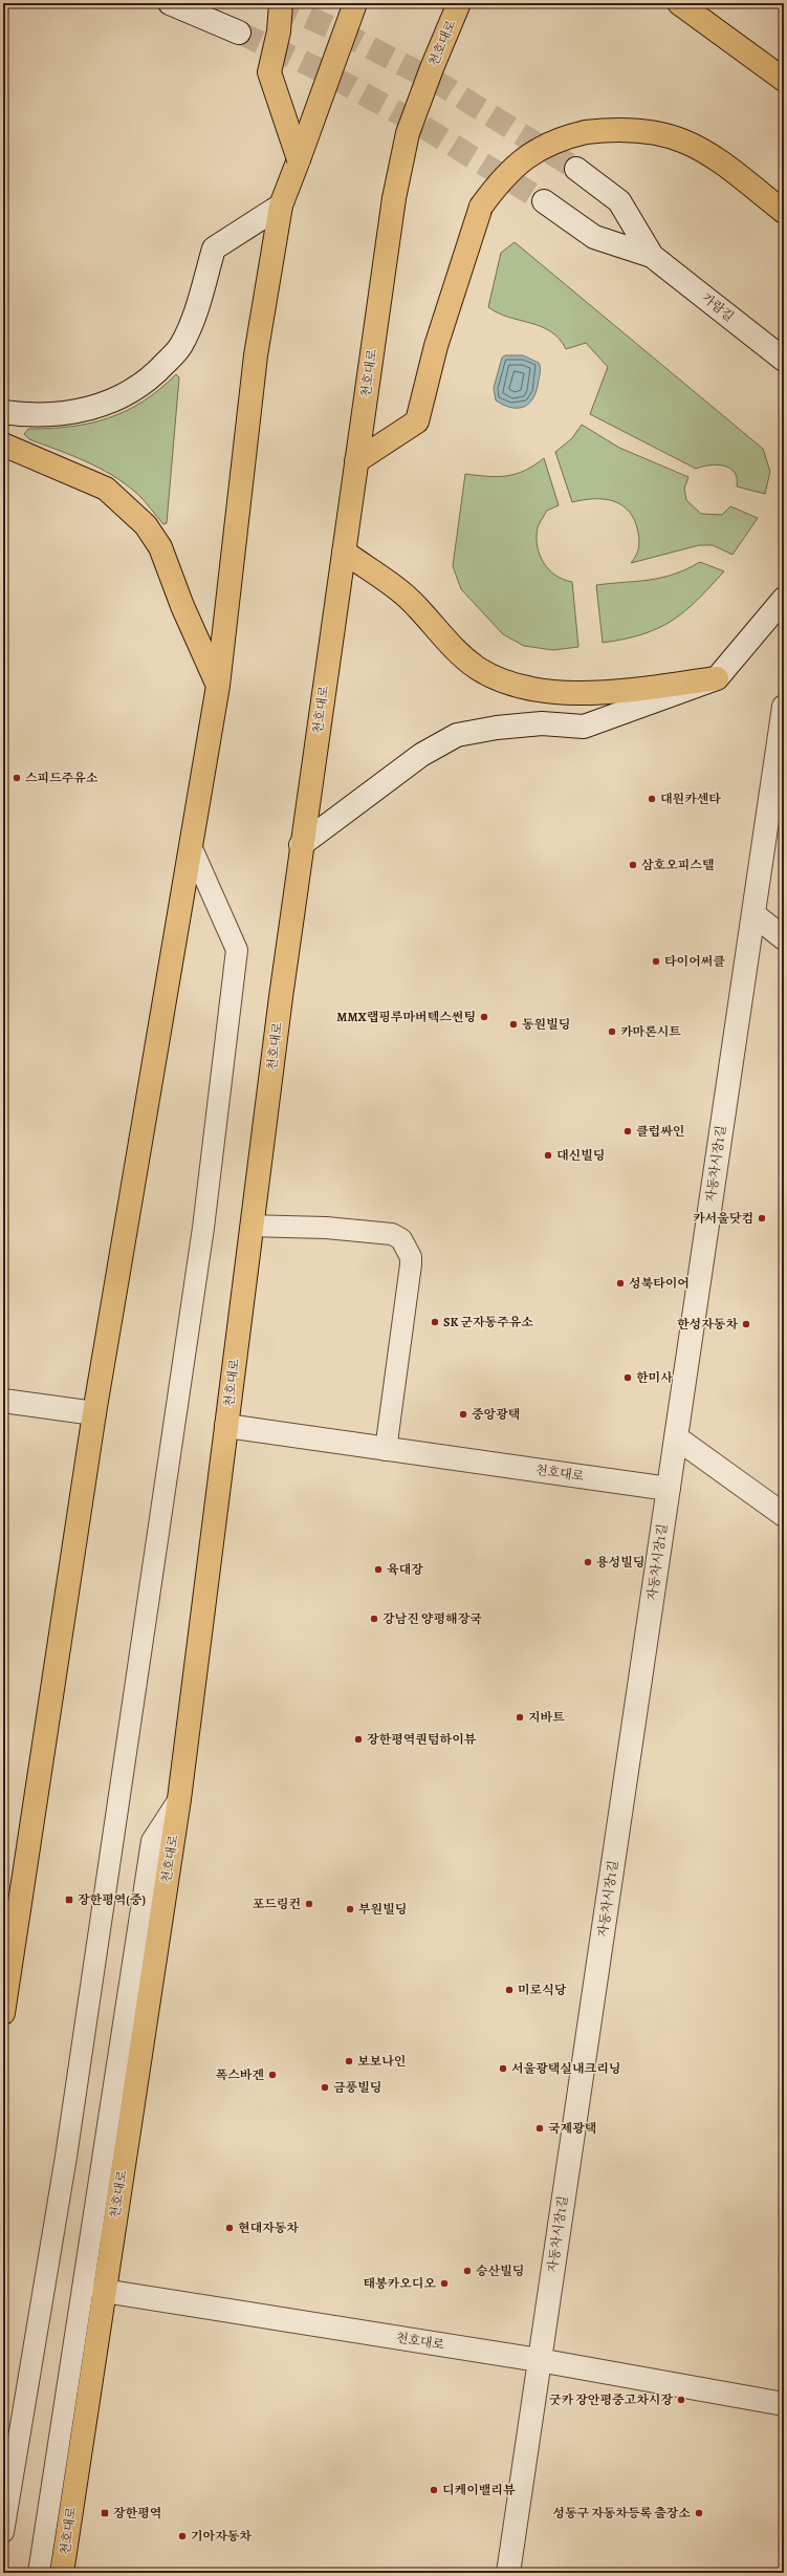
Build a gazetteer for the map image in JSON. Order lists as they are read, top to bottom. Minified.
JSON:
{"streets":{"main road":["천호대로"],"street":["가람길","자동차시장1길"]},"crossings":[["천호대로","자동차시장1길"]],"places":{"other":["스피드주유소","대원카센타","삼호오피스텔","타이어써클","MMX랩핑루마버텍스썬팅","동원빌딩","카마론시트","클럽싸인","대신빌딩","카서울닷컴","성북타이어","SK 군자동주유소","한성자동차","한미사","중앙광택","용성빌딩","육대장","강남진 양평해장국","지바트","장한평역퀀텀하이뷰","포드링컨","부원빌딩","미로식당","보보나인","서울광택실내크리닝","폭스바겐","금풍빌딩","국제광택","현대자동차","승산빌딩","태봉카오디오","굿카 장안평중고차시장","디케이밸리뷰","성동구 자동차등록 출장소","기아자동차"],"transit":["장한평역(중)","장한평역"]}}
